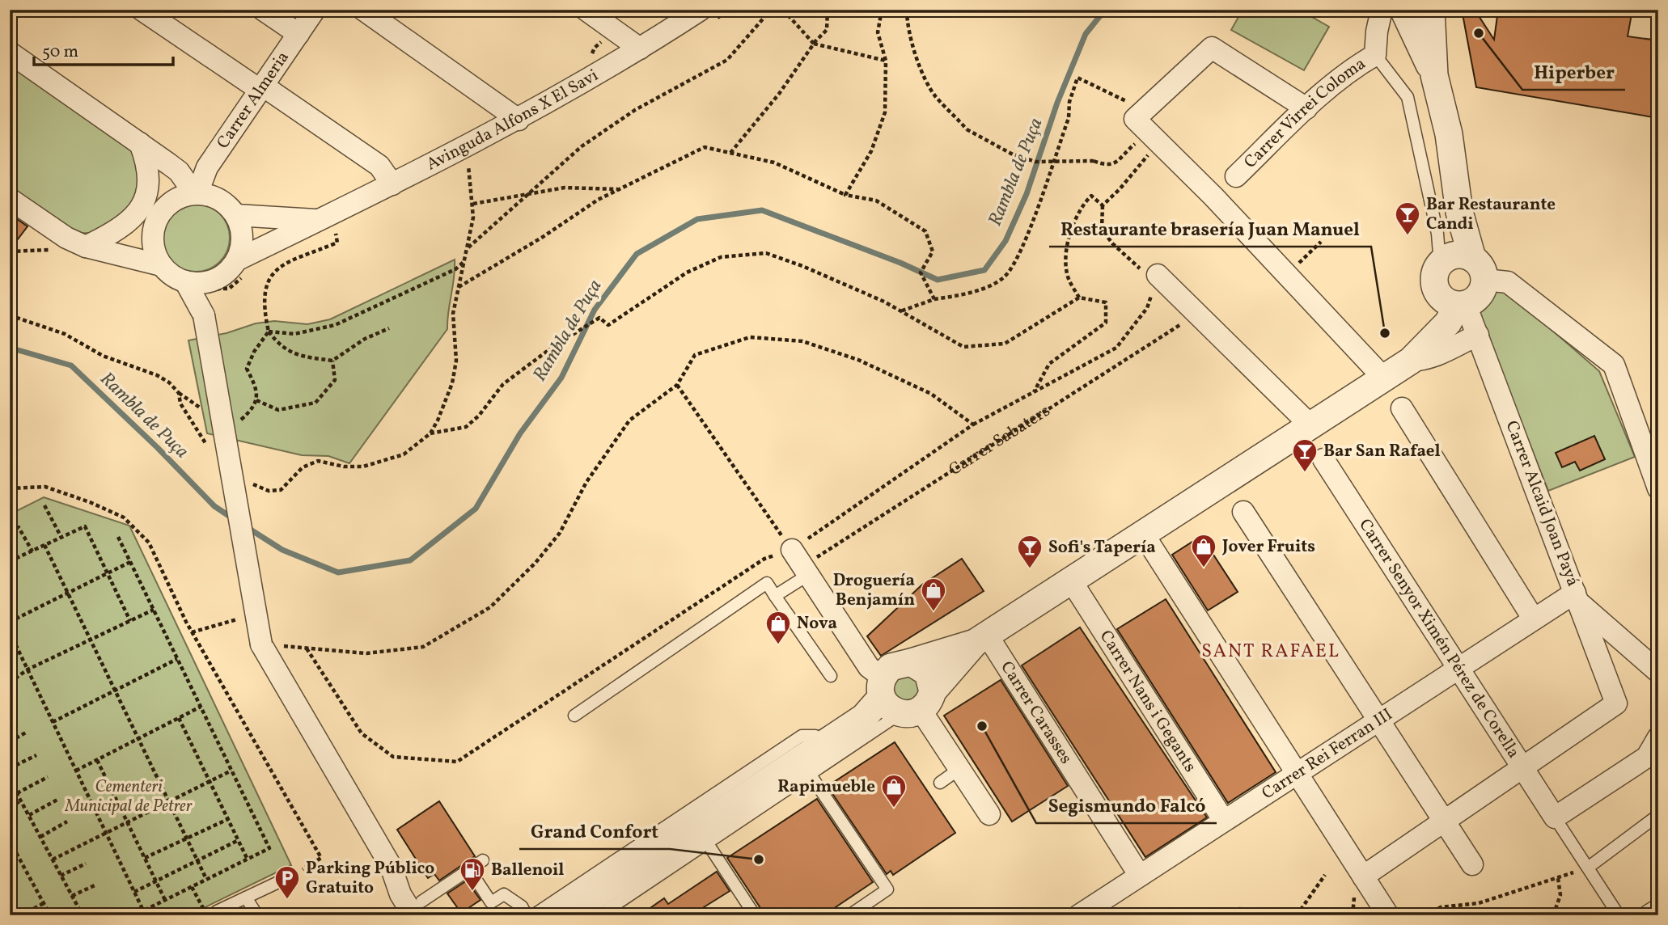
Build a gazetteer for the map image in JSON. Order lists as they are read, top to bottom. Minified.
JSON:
{"streets":{"street":["Carrer Almeria","Carrer Virrei Coloma","Avinguda Alfons X El Savi","Carrer Alcaid Joan Payá","Carrer Senyor Ximén Pérez de Corella","Carrer Nans i Gegants","Carrer Carasses","Carrer Rei Ferran III"],"path":["Carrer Sabaters"]},"crossings":[["Carrer Almeria","Avinguda Alfons X El Savi"],["Carrer Alcaid Joan Payá","Carrer Senyor Ximén Pérez de Corella"],["Carrer Alcaid Joan Payá","Carrer Rei Ferran III"],["Carrer Senyor Ximén Pérez de Corella","Carrer Rei Ferran III"],["Carrer Nans i Gegants","Carrer Rei Ferran III"],["Carrer Carasses","Carrer Rei Ferran III"]],"districts":["SANT RAFAEL"],"water":["Rambla de Puça"],"parks":["Cementeri Municipal de Petrer"],"places":{"other":["Hiperber","Restaurante brasería Juan Manuel","Segismundo Falcó","Grand Confort"],"bar":["Bar Restaurante Candi","Bar San Rafael","Sofi's Tapería"],"shop":["Jover Fruits","Droguería Benjamín","Nova","Rapimueble"],"fuel station":["Ballenoil"],"parking":["Parking Público Gratuito"]},"scale_bar":"50 m"}
